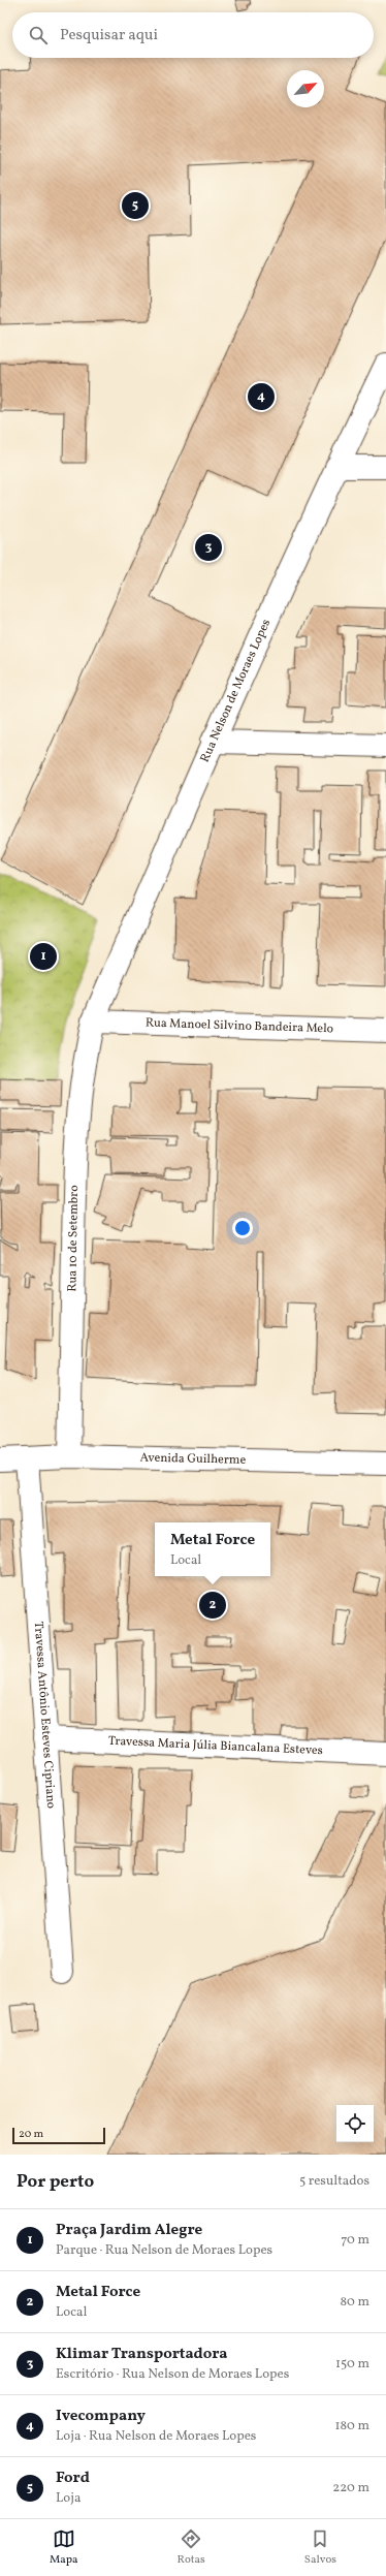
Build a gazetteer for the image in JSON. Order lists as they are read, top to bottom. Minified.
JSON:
{"streets":{"street":["Rua Nelson de Moraes Lopes","Rua Manoel Silvino Bandeira Melo","Rua 10 de Setembro","Avenida Guilherme","Travessa Antônio Esteves Cipriano","Travessa Maria Júlia Biancalana Esteves"]},"crossings":[["Rua Nelson de Moraes Lopes","Rua Manoel Silvino Bandeira Melo"],["Rua Nelson de Moraes Lopes","Rua 10 de Setembro"],["Rua Manoel Silvino Bandeira Melo","Rua 10 de Setembro"],["Rua 10 de Setembro","Avenida Guilherme"],["Avenida Guilherme","Travessa Antônio Esteves Cipriano"],["Travessa Antônio Esteves Cipriano","Travessa Maria Júlia Biancalana Esteves"]],"scale_bar":"20 m","north":"top right","page":{"search":"Pesquisar aqui","pins":["5","4","3","1","2"],"popup":["Metal Force","Local"],"scale":"20 m","heading":["Por perto","5 resultados"],"list":[{"mark":"1","name":"Praça Jardim Alegre","note":"Parque · Rua Nelson de Moraes Lopes","value":"70 m"},{"mark":"2","name":"Metal Force","note":"Local","value":"80 m"},{"mark":"3","name":"Klimar Transportadora","note":"Escritório · Rua Nelson de Moraes Lopes","value":"150 m"},{"mark":"4","name":"Ivecompany","note":"Loja · Rua Nelson de Moraes Lopes","value":"180 m"},{"mark":"5","name":"Ford","note":"Loja","value":"220 m"}],"nav":["Mapa","Rotas","Salvos"]}}
